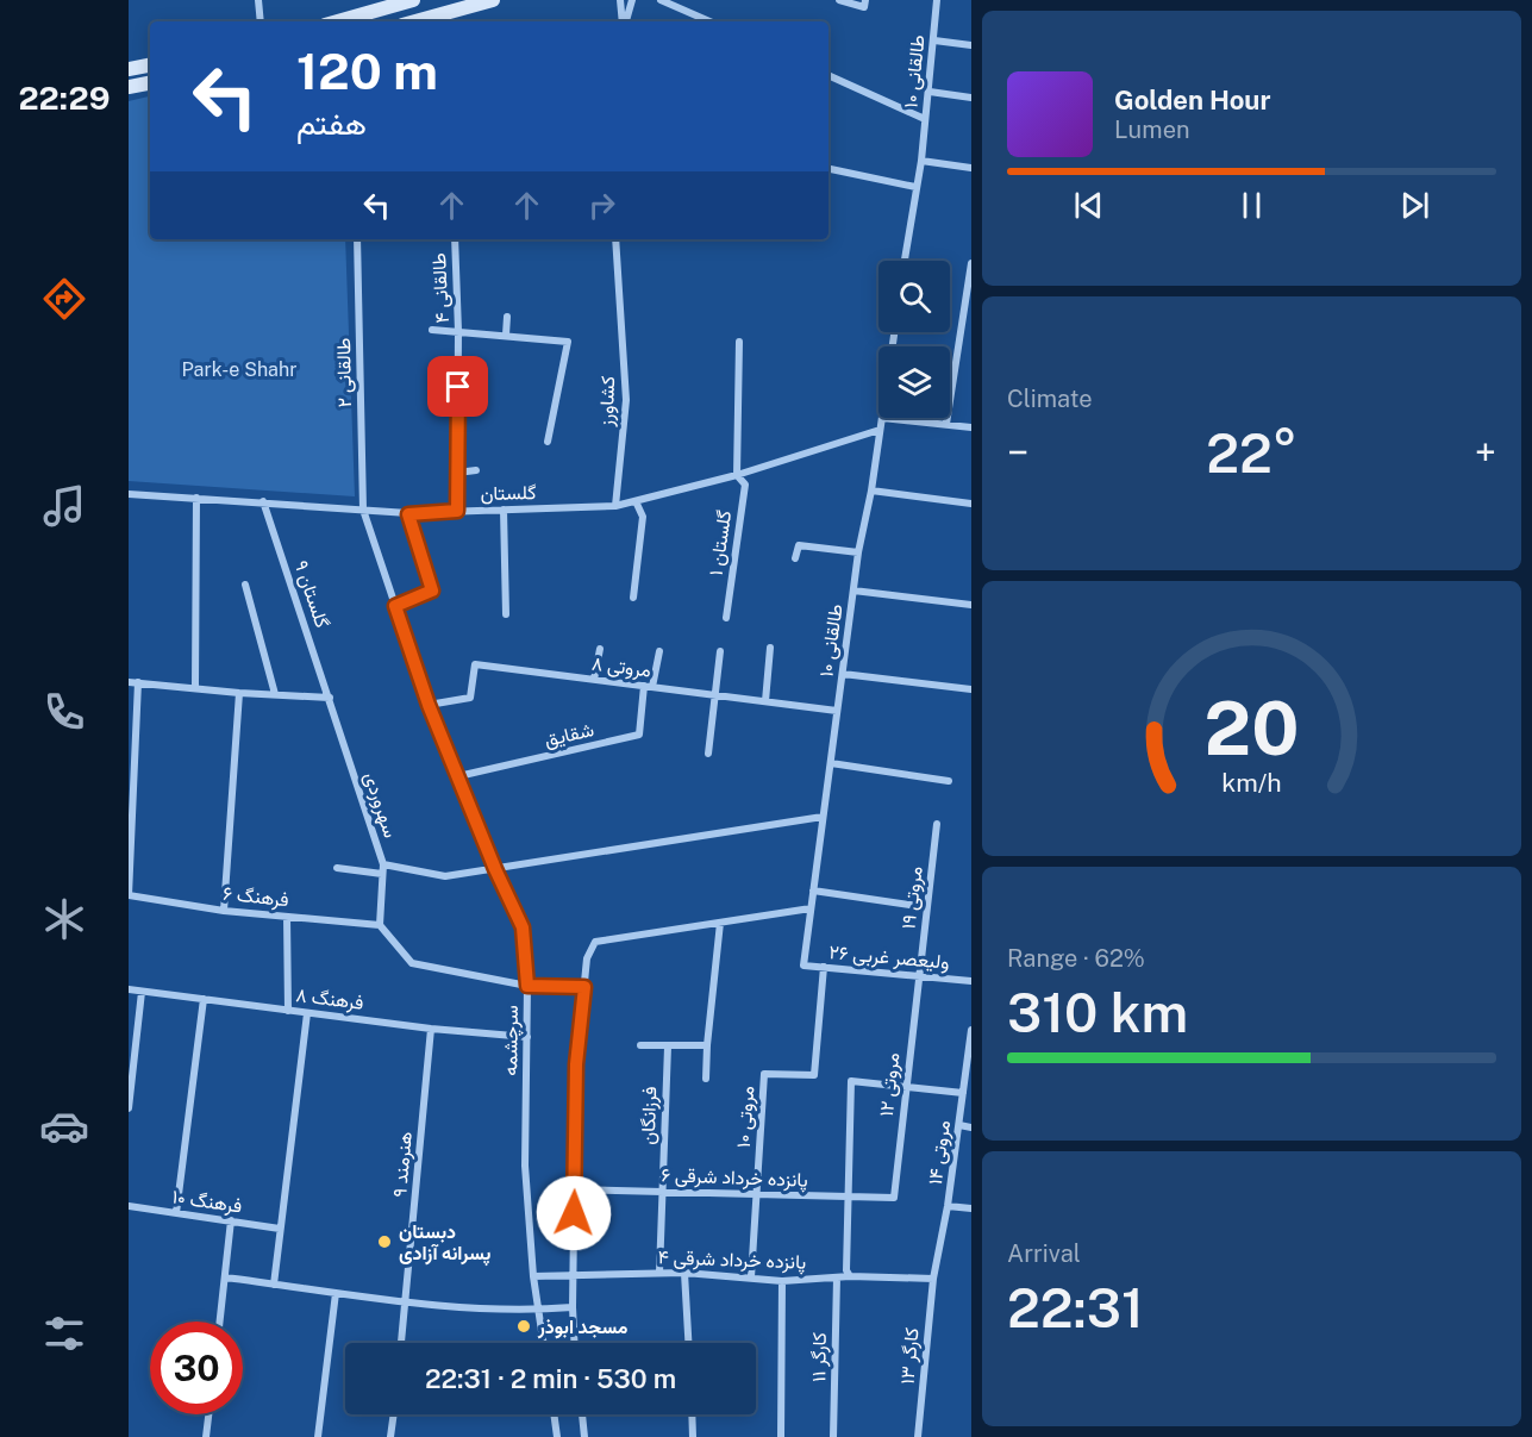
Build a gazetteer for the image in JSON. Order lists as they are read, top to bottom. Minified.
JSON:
{"streets":{"street":["طالقانی ۱۰","طالقانی ۴","طالقانی ۲","کشاورز","گلستان","گلستان ۱","گلستان ۹","مروتی ۸","شقایق","سهروردی","فرهنگ ۶","مروتی ۱۹","ولیعصر غربی ۲۶","فرهنگ ۸","سرچشمه","مروتی ۱۲","فرزانگان","مروتی ۱۰","مروتی ۱۴","هنرمند ۹","پانزده خرداد شرقی ۶","فرهنگ ۱۰","پانزده خرداد شرقی ۴","کارگر ۱۳","کارگر ۱۱"]},"crossings":[["طالقانی ۱۰","گلستان"],["طالقانی ۱۰","مروتی ۸"],["طالقانی ۱۰","ولیعصر غربی ۲۶"],["طالقانی ۴","گلستان"],["طالقانی ۲","گلستان"],["طالقانی ۲","سرچشمه"],["کشاورز","گلستان"],["گلستان","گلستان ۱"],["گلستان","گلستان ۹"],["گلستان ۹","سهروردی"],["مروتی ۸","شقایق"],["مروتی ۸","سرچشمه"],["شقایق","سرچشمه"],["سهروردی","فرهنگ ۶"],["مروتی ۱۹","ولیعصر غربی ۲۶"],["مروتی ۱۹","مروتی ۱۲"],["ولیعصر غربی ۲۶","مروتی ۱۲"],["ولیعصر غربی ۲۶","مروتی ۱۰"],["فرهنگ ۸","سرچشمه"],["فرهنگ ۸","هنرمند ۹"],["سرچشمه","پانزده خرداد شرقی ۴"],["مروتی ۱۲","پانزده خرداد شرقی ۶"],["فرزانگان","پانزده خرداد شرقی ۶"],["فرزانگان","پانزده خرداد شرقی ۴"],["مروتی ۱۰","پانزده خرداد شرقی ۶"],["مروتی ۱۰","پانزده خرداد شرقی ۴"],["مروتی ۱۴","پانزده خرداد شرقی ۴"],["مروتی ۱۴","کارگر ۱۳"],["پانزده خرداد شرقی ۴","کارگر ۱۳"],["پانزده خرداد شرقی ۴","کارگر ۱۱"]],"parks":["Park-e Shahr"],"places":["دبستان پسرانه آزادی","مسجد ابوذر"],"page":{"tabs":"22:29","turn":["120 m","هفتم"],"song":["Golden Hour","Lumen"],"tile":["Climate",["Range · 62%","310 km"],["Arrival","22:31"]],"heat":["−","22°","+"],"limit":"30","trip":"22:31 · 2 min · 530 m","gauge":["20","km/h"]}}
